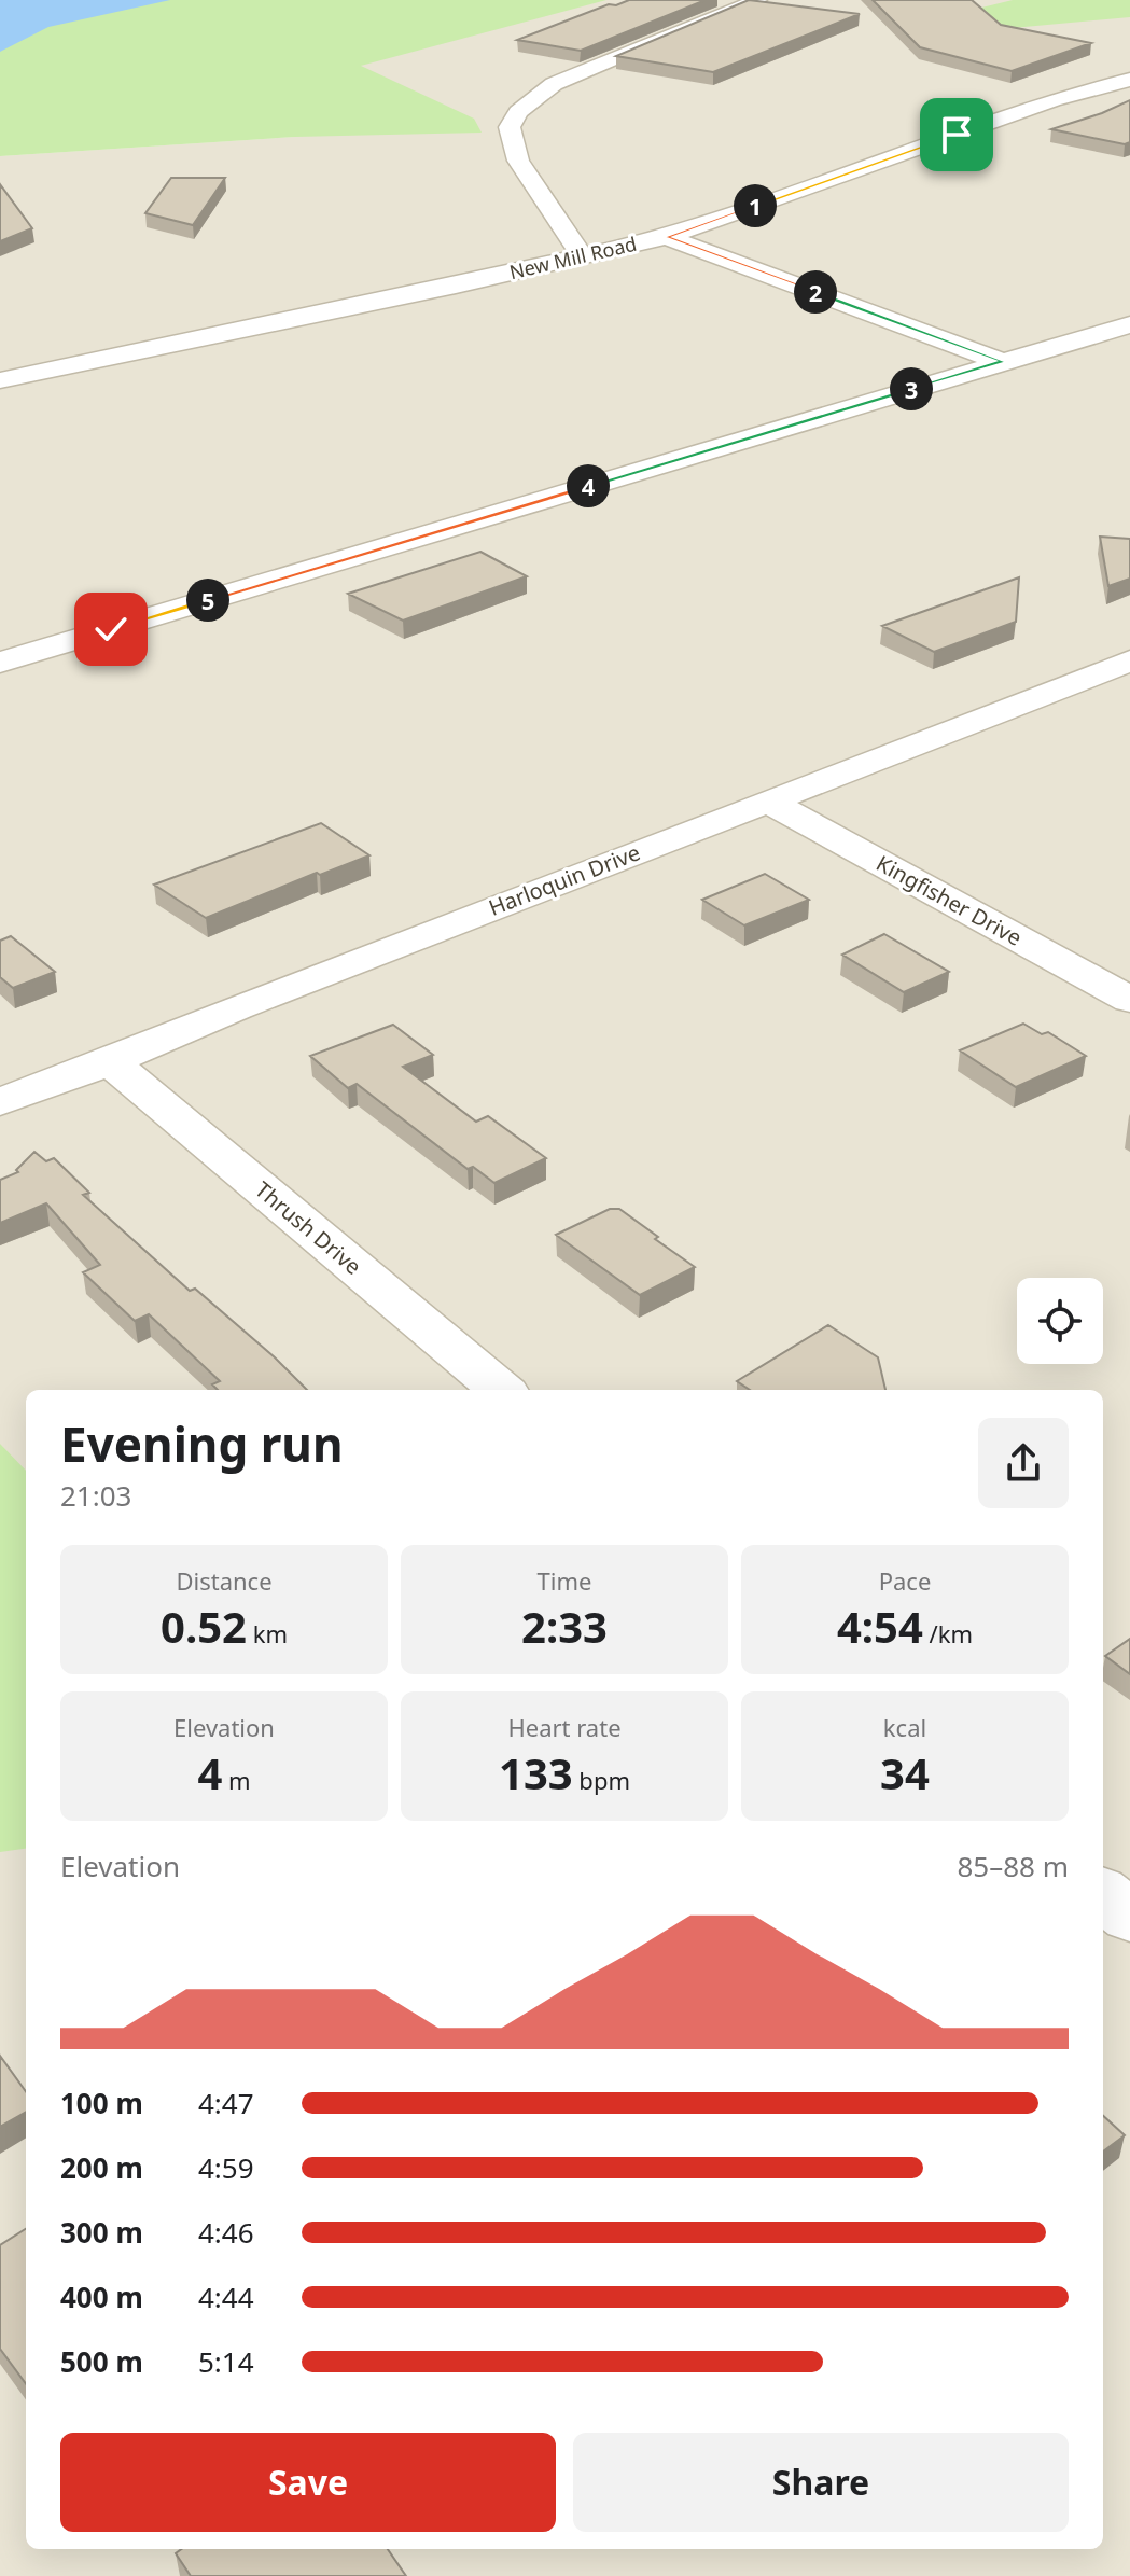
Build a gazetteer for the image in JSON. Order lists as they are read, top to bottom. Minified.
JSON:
{"streets":{"street":["New Mill Road","Harloquin Drive","Kingfisher Drive","Thrush Drive"]},"crossings":[["Harloquin Drive","Kingfisher Drive"],["Harloquin Drive","Thrush Drive"]],"page":{"pins":["1","2","3","4","5"],"heading":["Evening run","21:03"],"stats":[["Distance","0.52 km"],["Time","2:33"],["Pace","4:54 /km"],["Elevation","4 m"],["Heart rate","133 bpm"],["kcal","34"]],"chart":["Elevation","85–88 m"],"list":[{"name":"100 m","note":"4:47"},{"name":"200 m","note":"4:59"},{"name":"300 m","note":"4:46"},{"name":"400 m","note":"4:44"},{"name":"500 m","note":"5:14"}],"buttons":["Save","Share"]}}
